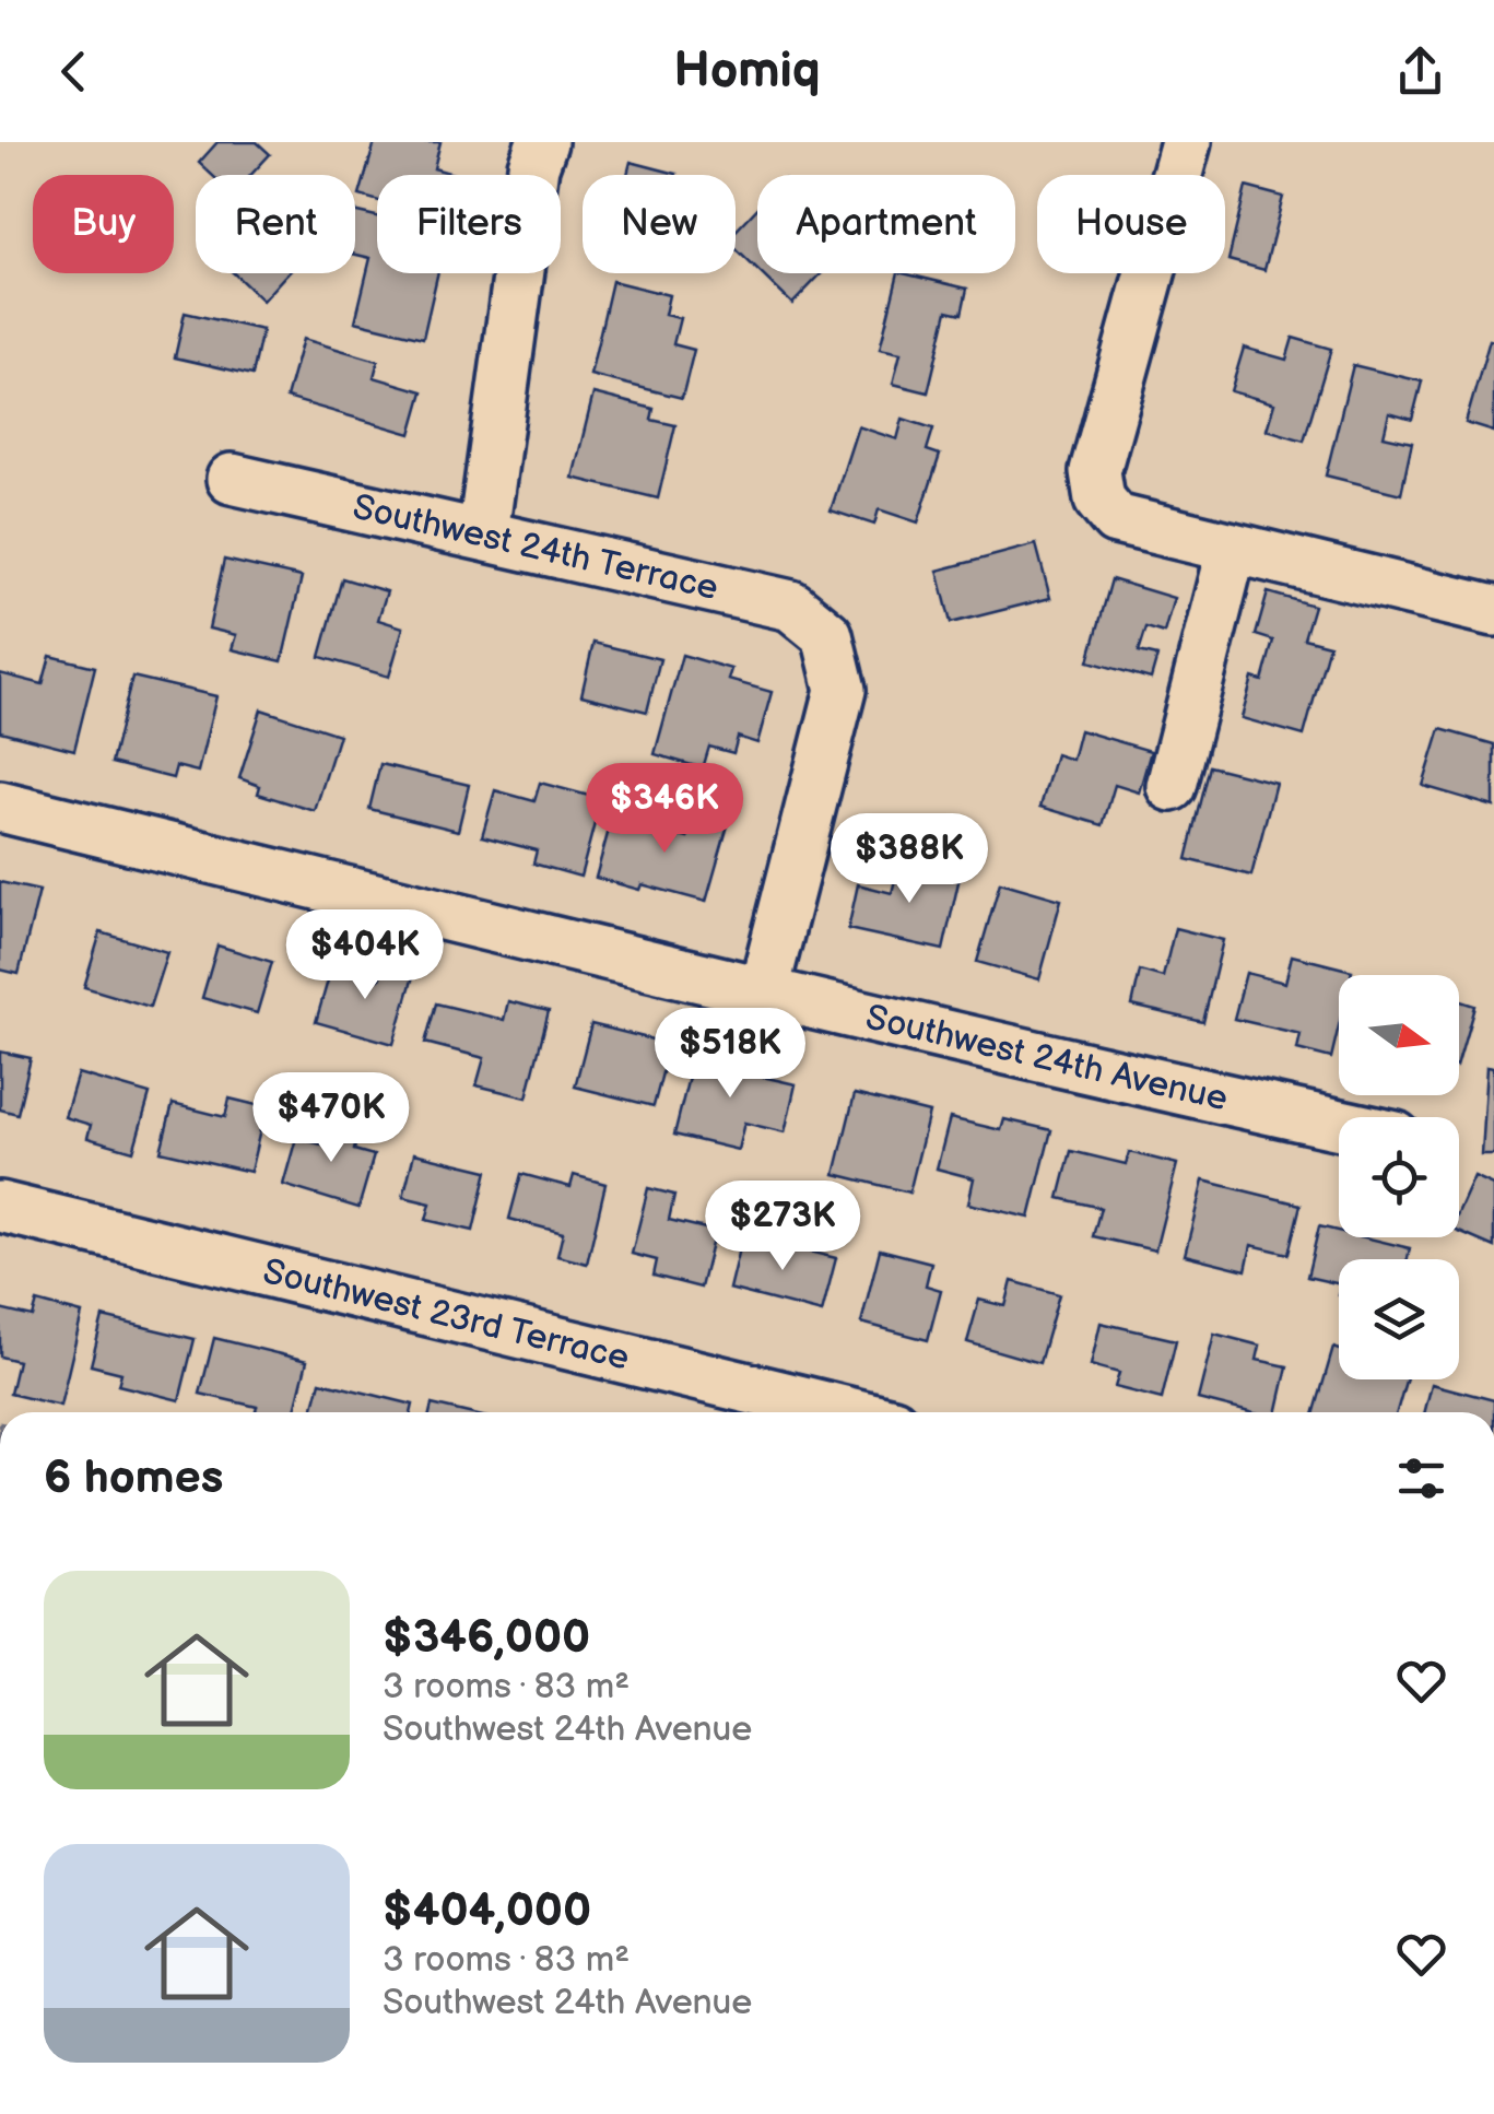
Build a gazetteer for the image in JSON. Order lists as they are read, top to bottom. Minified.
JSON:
{"streets":{"street":["Southwest 24th Terrace","Southwest 24th Avenue","Southwest 23rd Terrace"]},"crossings":[["Southwest 24th Terrace","Southwest 24th Avenue"]],"north":"right","page":{"header":"Homiq","chip":["Buy","Rent","Filters","New","Apartment","House"],"price":["$346K","$388K","$404K","$518K","$470K","$273K"],"heading":"6 homes","list":[{"name":"$346,000","note":"3 rooms · 83 m² · Southwest 24th Avenue"},{"name":"$404,000","note":"3 rooms · 83 m² · Southwest 24th Avenue"}]}}
